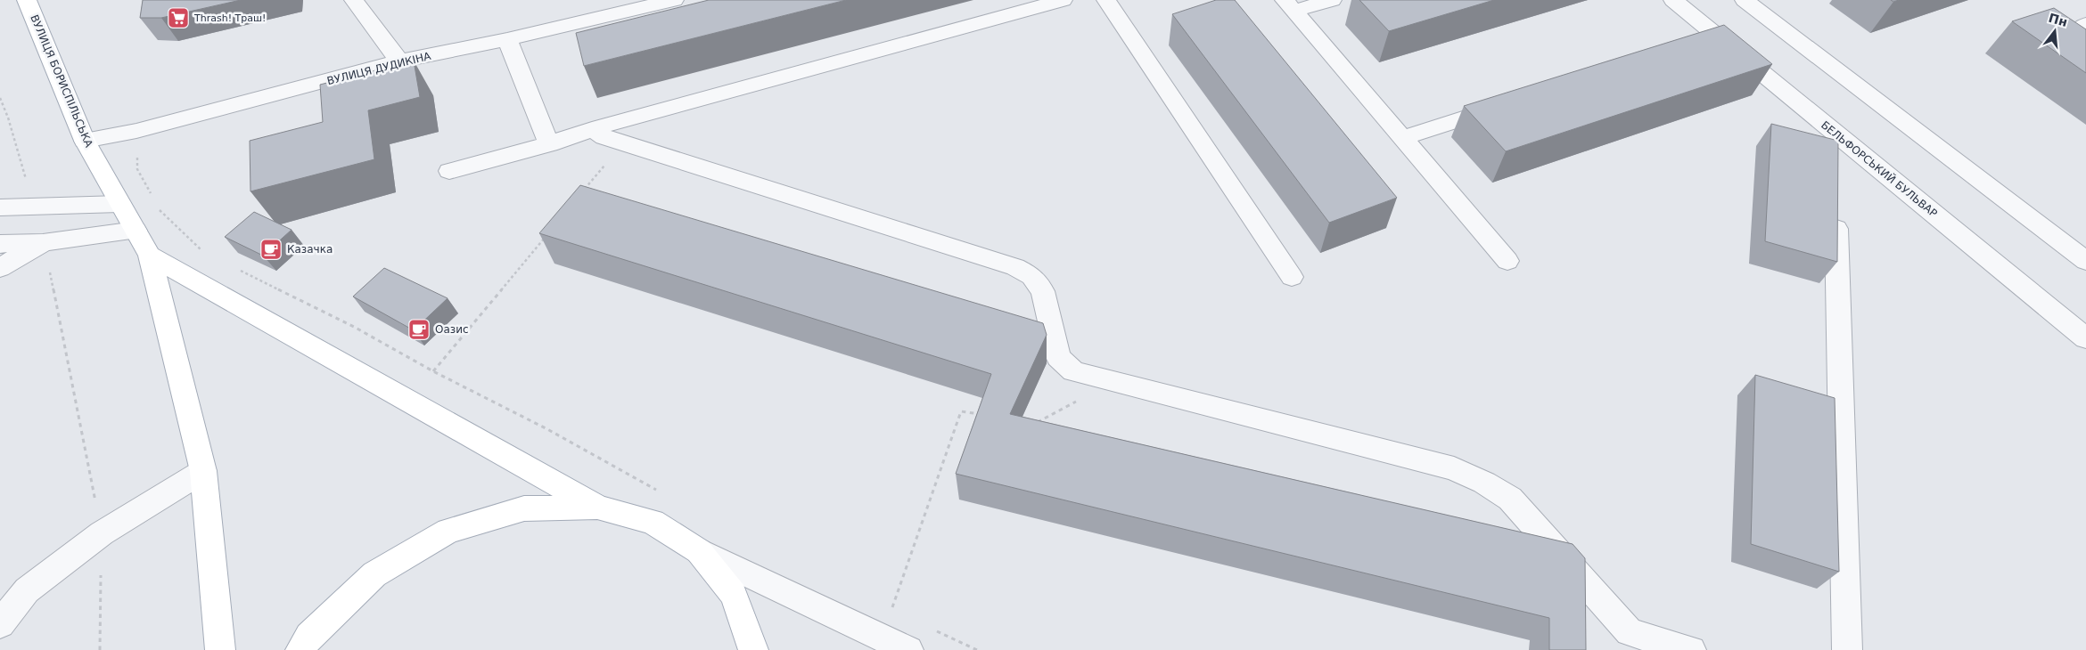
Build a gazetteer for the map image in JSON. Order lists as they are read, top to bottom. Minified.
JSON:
{"streets":{"main road":["ВУЛИЦЯ БОРИСПІЛЬСЬКА"],"street":["ВУЛИЦЯ ДУДИКІНА","БЕЛЬФОРСЬКИЙ БУЛЬВАР"]},"crossings":[["ВУЛИЦЯ ДУДИКІНА","ВУЛИЦЯ БОРИСПІЛЬСЬКА"]],"places":{"supermarket":["Thrash! Траш!"],"cafe":["Казачка","Оазис"]},"north":"top"}
